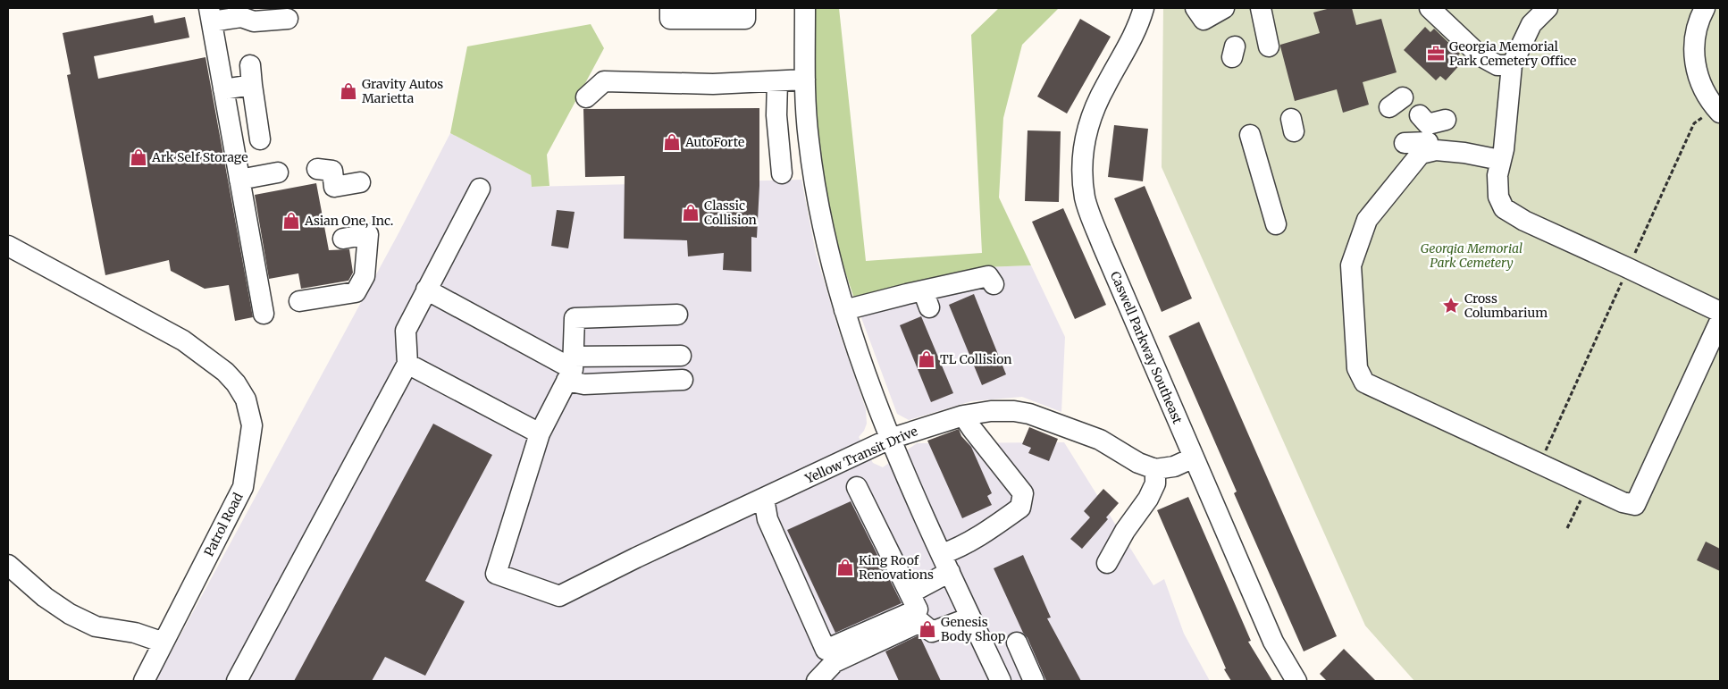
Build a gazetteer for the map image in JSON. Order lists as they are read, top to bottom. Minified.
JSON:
{"streets":{"street":["Caswell Parkway Southeast","Yellow Transit Drive","Patrol Road"]},"parks":["Georgia Memorial Park Cemetery"],"places":{"office":["Georgia Memorial Park Cemetery Office"],"shop":["Gravity Autos Marietta","AutoForte","Ark Self Storage","Classic Collision","Asian One, Inc.","TL Collision","King Roof Renovations","Genesis Body Shop"],"place":["Cross Columbarium"]}}
